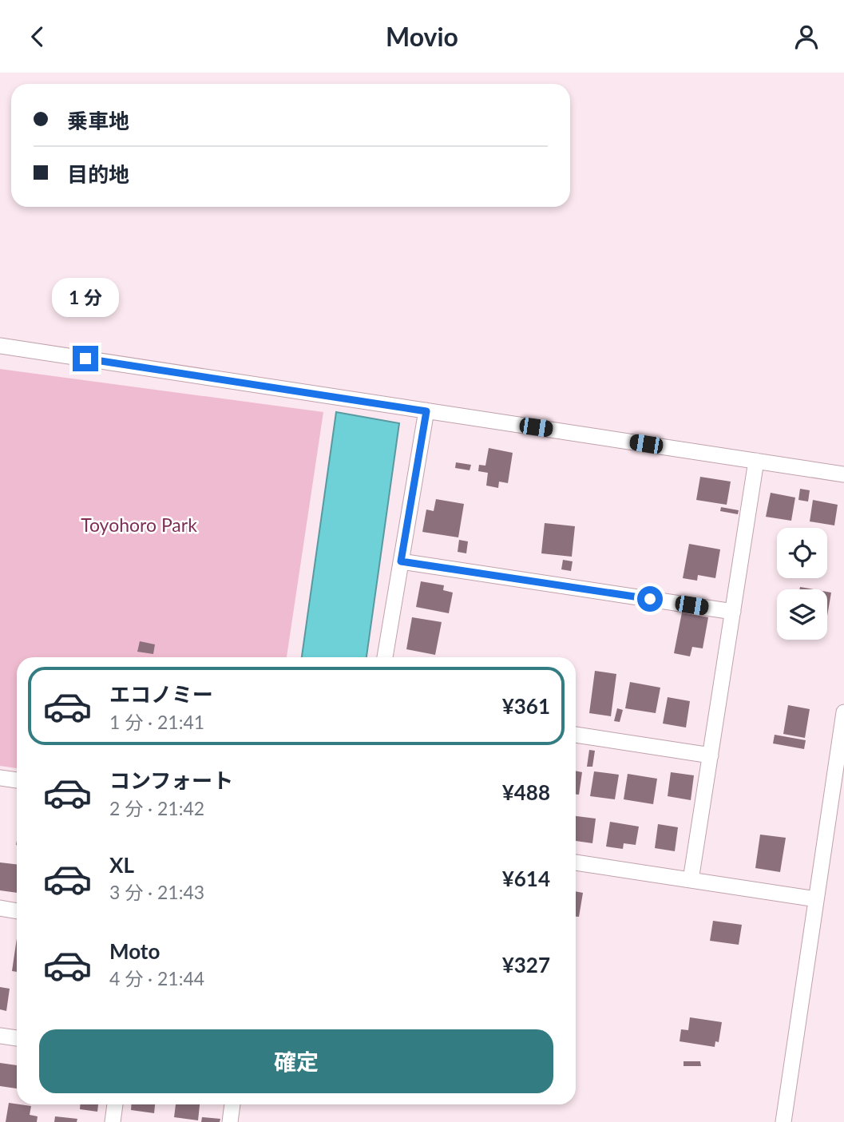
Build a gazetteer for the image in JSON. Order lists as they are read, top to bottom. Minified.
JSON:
{"parks":["Toyohoro Park"],"page":{"header":"Movio","banner":["乗車地","目的地"],"bubble":"1 分","list":[{"name":"エコノミー","note":"1 分 · 21:41","value":"¥361"},{"name":"コンフォート","note":"2 分 · 21:42","value":"¥488"},{"name":"XL","note":"3 分 · 21:43","value":"¥614"},{"name":"Moto","note":"4 分 · 21:44","value":"¥327"}],"buttons":"確定"}}
